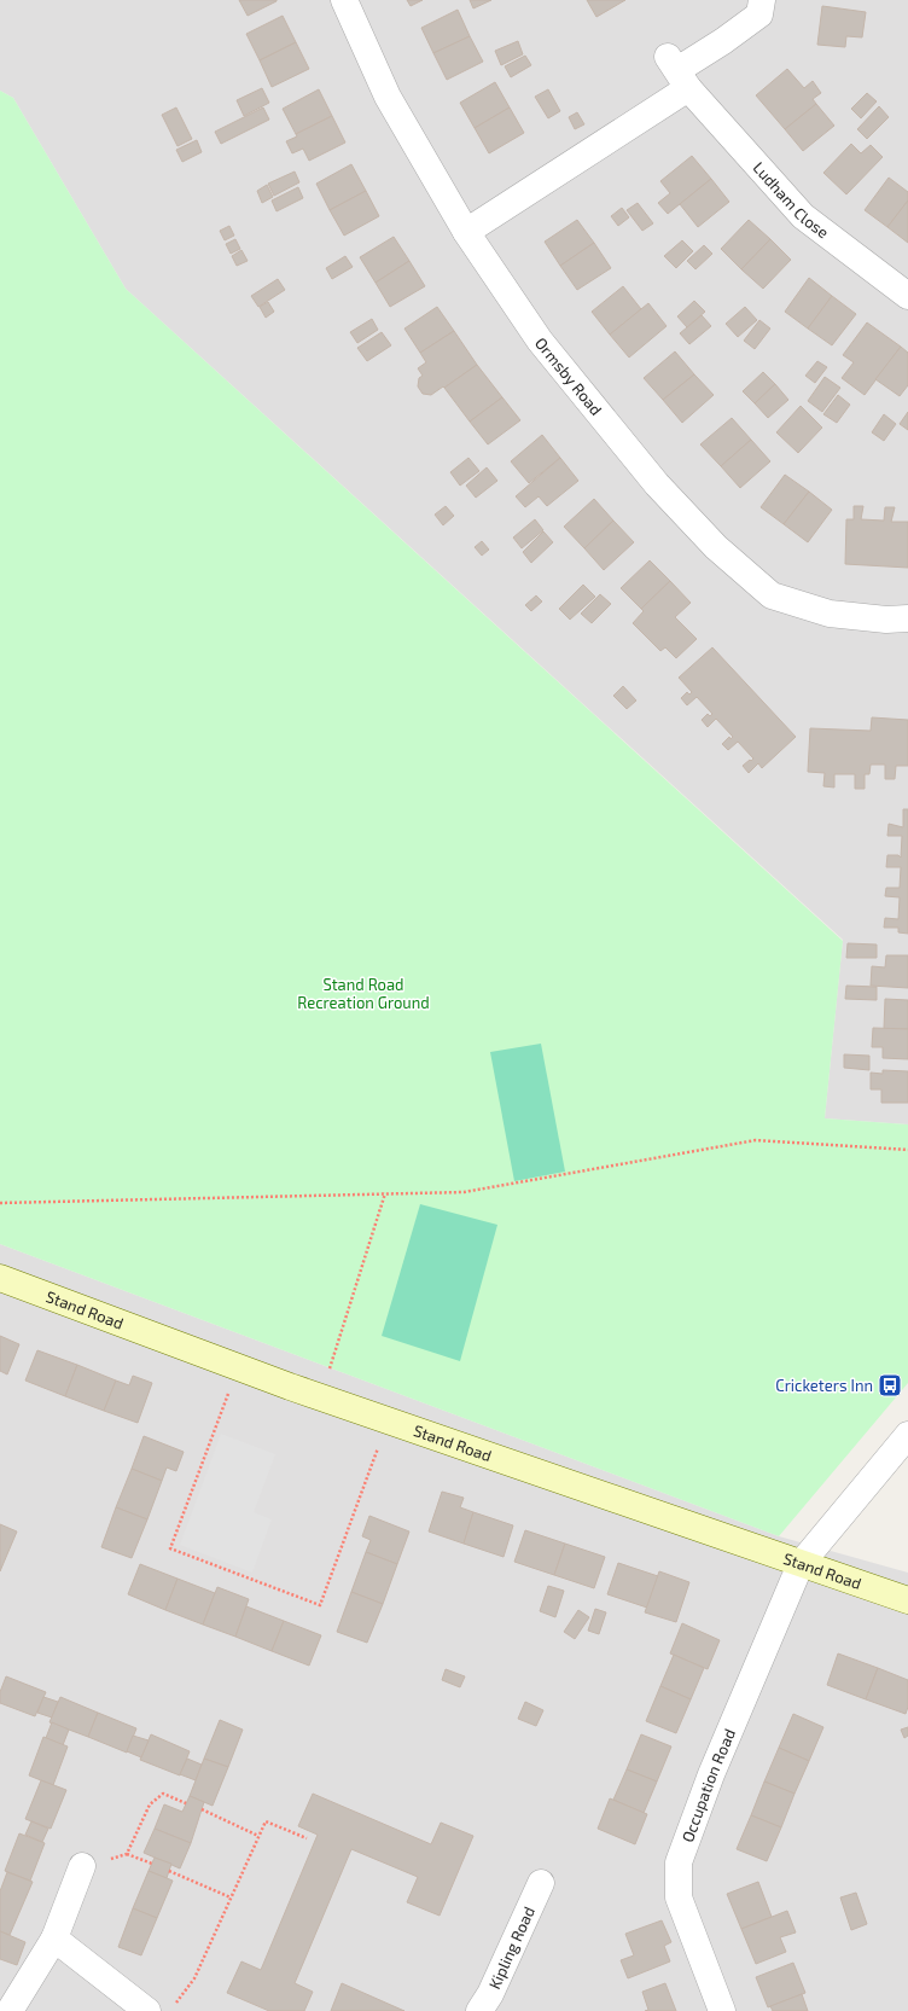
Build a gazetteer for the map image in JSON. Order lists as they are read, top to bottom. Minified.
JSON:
{"streets":{"street":["Ludham Close","Ormsby Road","Stand Road","Occupation Road","Kipling Road"]},"crossings":[["Stand Road","Occupation Road"]],"parks":["Stand Road Recreation Ground"],"places":{"bus stop":["Cricketers Inn"]}}
